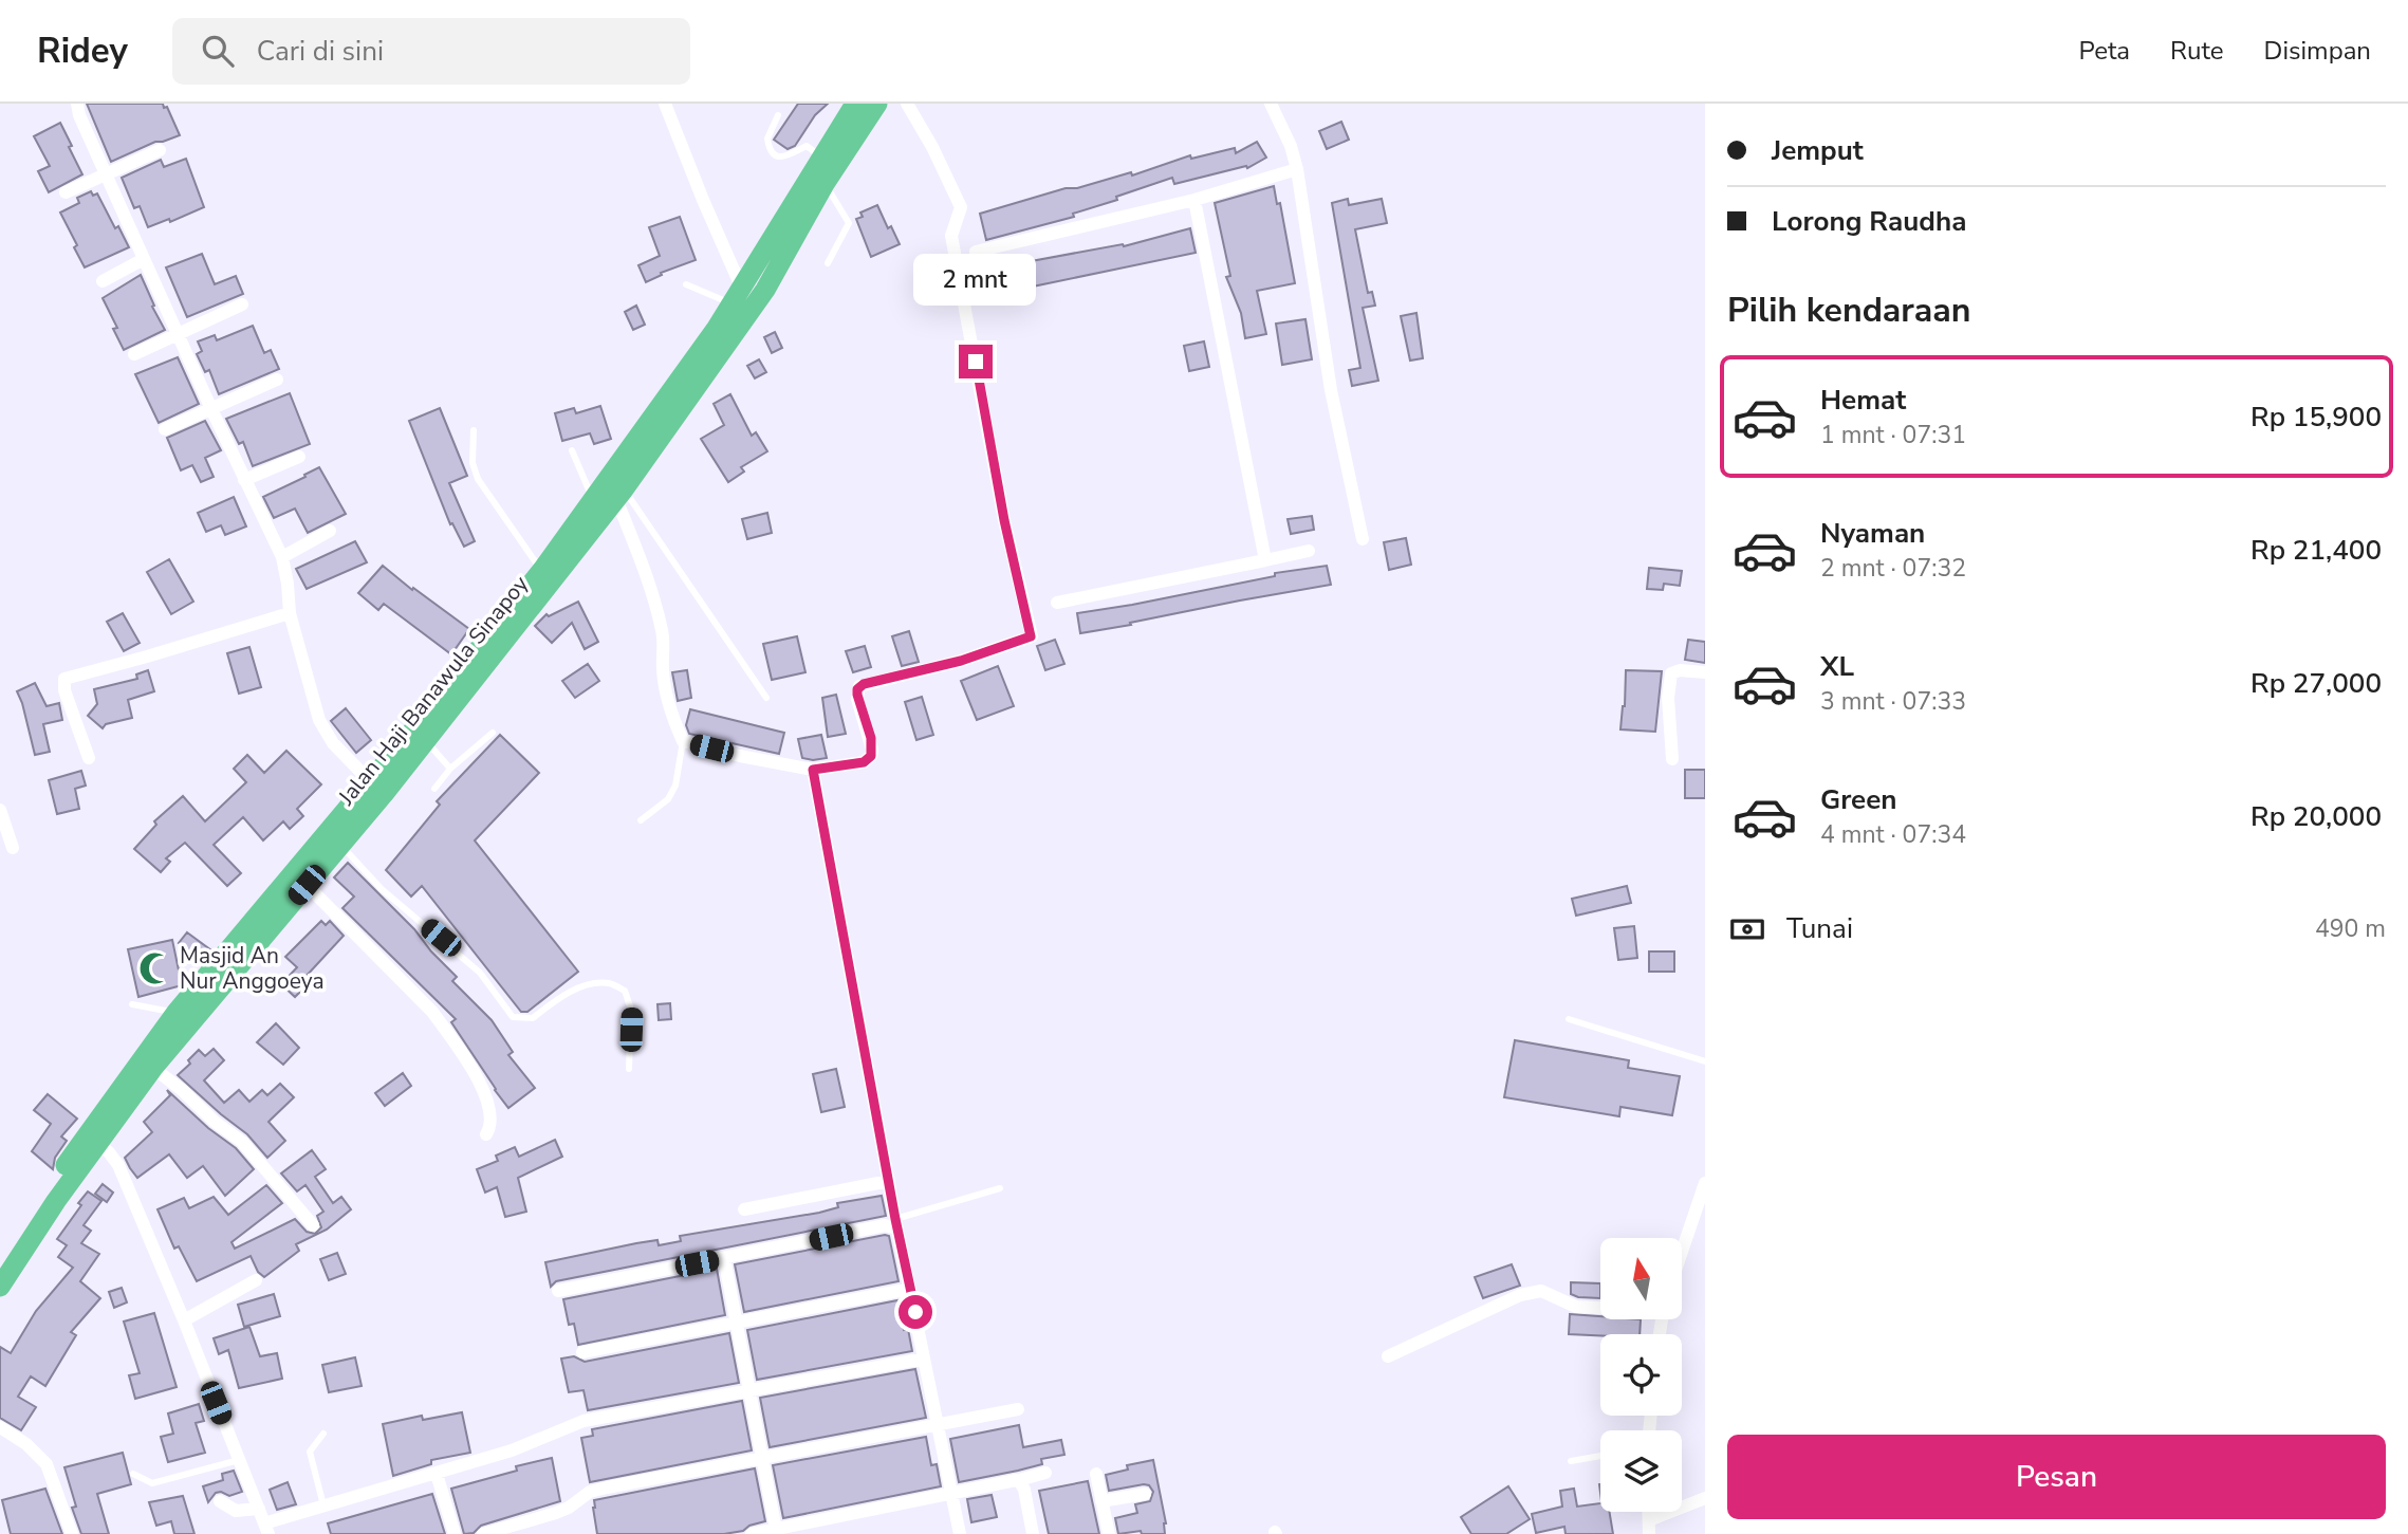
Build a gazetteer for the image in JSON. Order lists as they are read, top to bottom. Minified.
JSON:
{"streets":{"highway":["Jalan Haji Banawula Sinapoy"]},"places":{"mosque":["Masjid An Nur Anggoeya"]},"north":"top","page":{"header":"Ridey","search":"Cari di sini","nav":["Peta","Rute","Disimpan"],"banner":["Jemput","Lorong Raudha"],"bubble":"2 mnt","heading":"Pilih kendaraan","list":[{"name":"Hemat","note":"1 mnt · 07:31","value":"Rp 15,900"},{"name":"Nyaman","note":"2 mnt · 07:32","value":"Rp 21,400"},{"name":"XL","note":"3 mnt · 07:33","value":"Rp 27,000"},{"name":"Green","note":"4 mnt · 07:34","value":"Rp 20,000"}],"pay":["Tunai","490 m"],"buttons":"Pesan"}}
